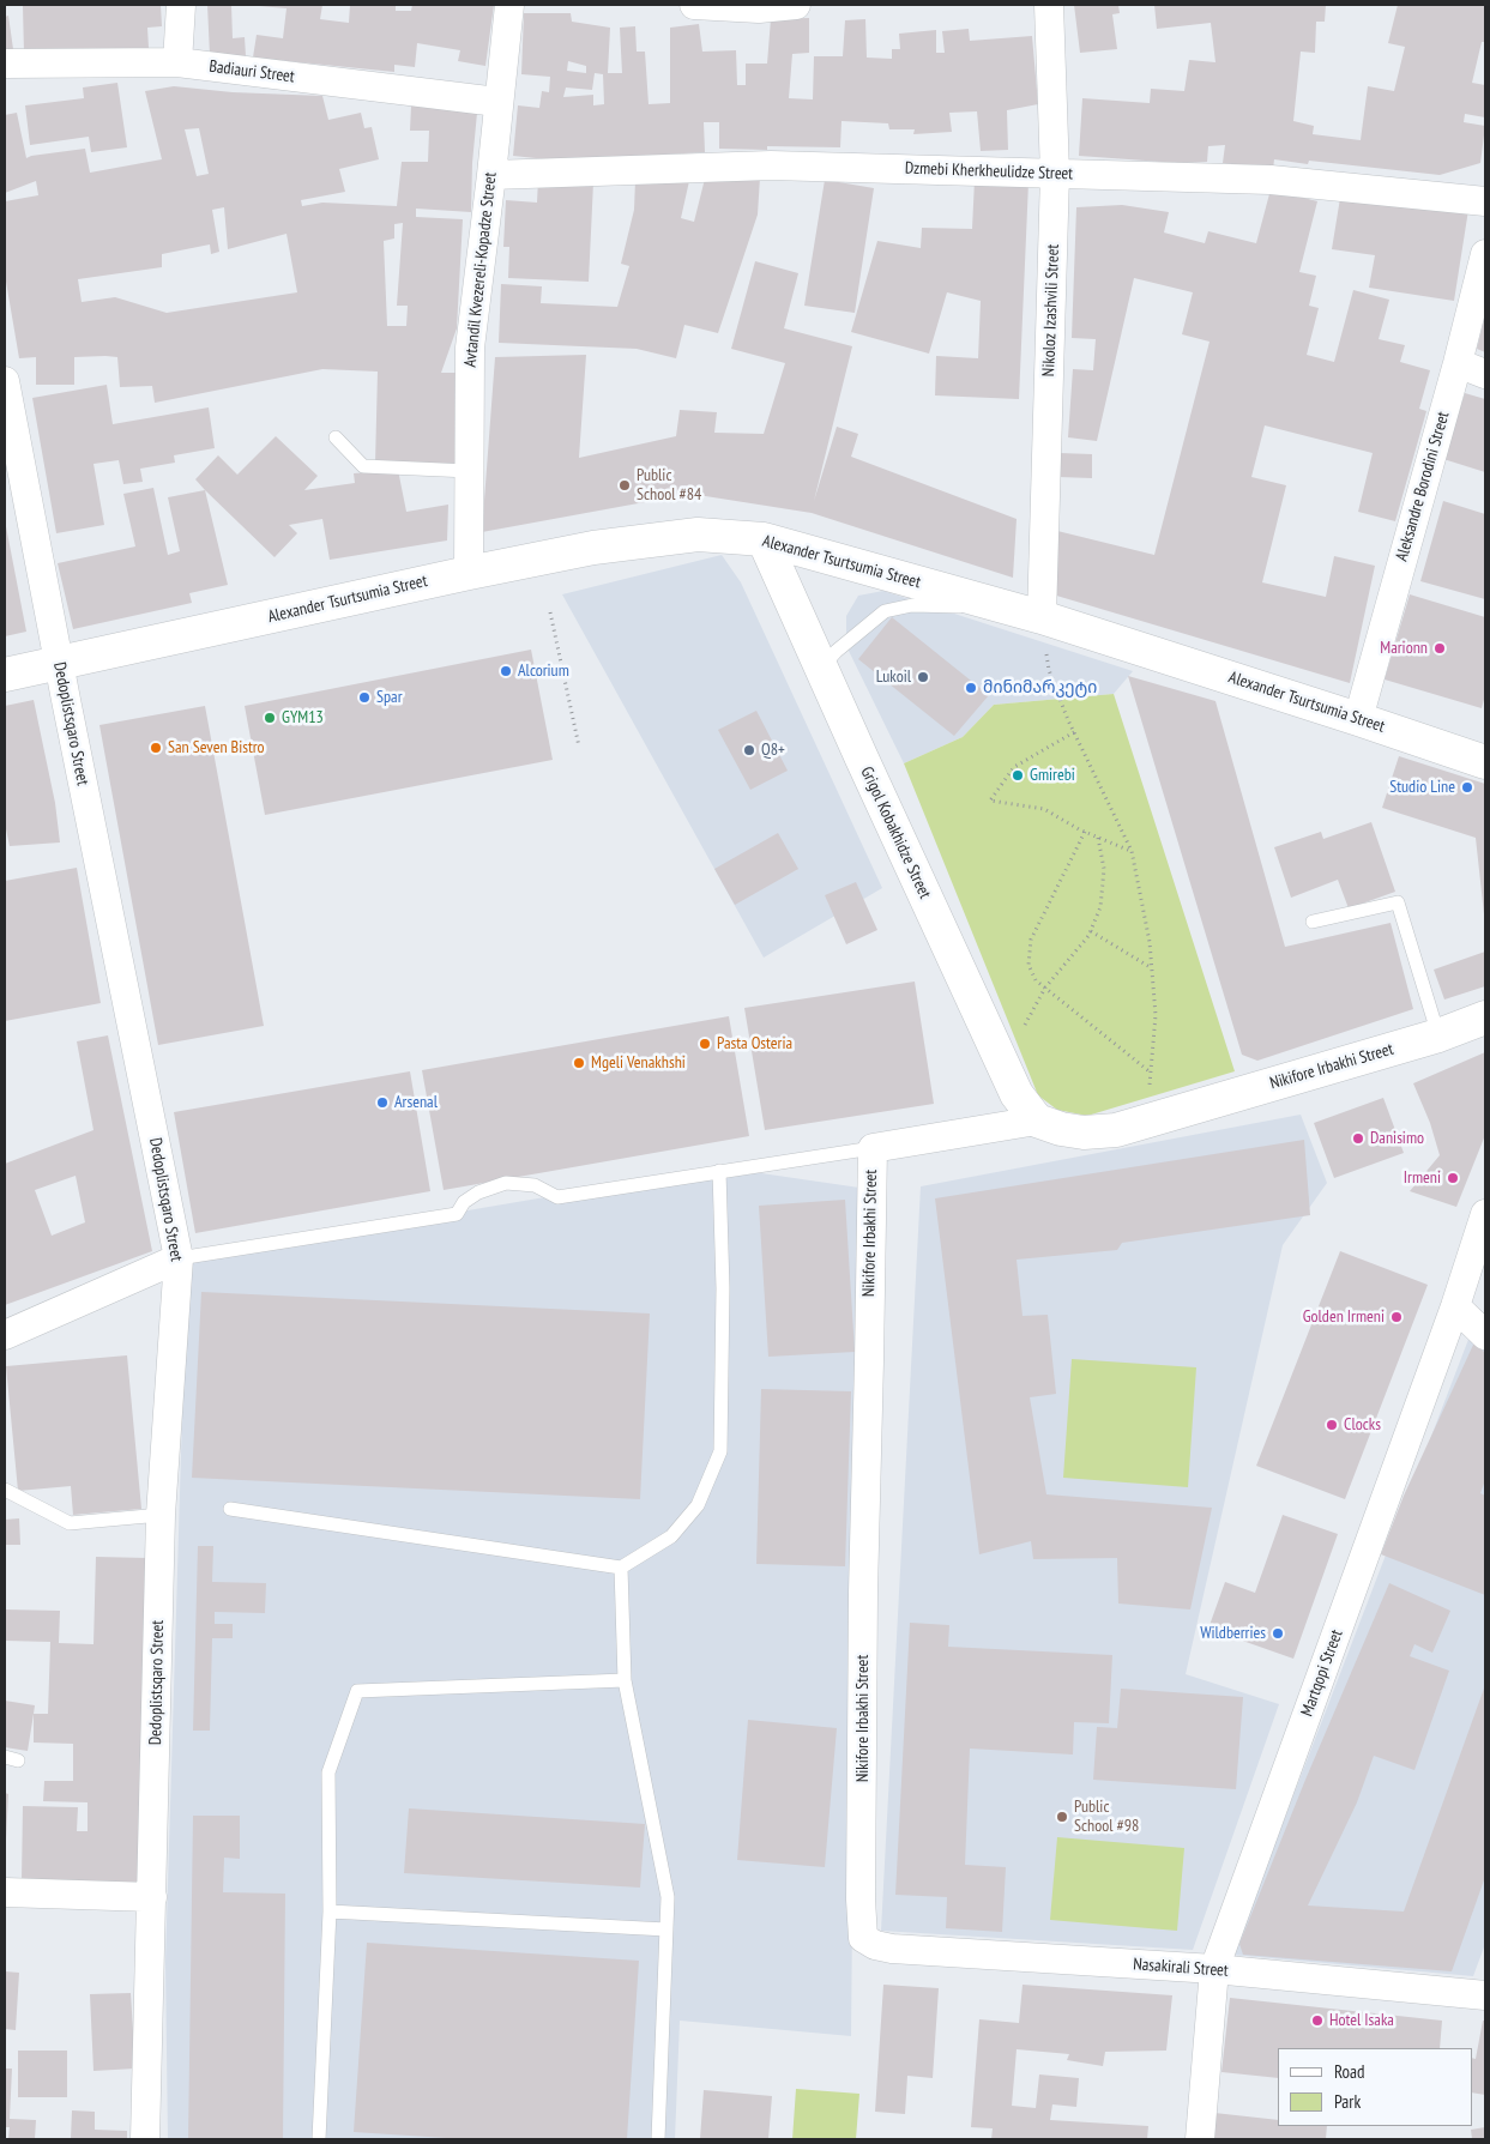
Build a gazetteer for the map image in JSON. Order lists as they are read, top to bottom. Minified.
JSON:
{"streets":{"street":["Badiauri Street","Dzmebi Kherkheulidze Street","Avtandil Kvezereli-Kopadze Street","Nikoloz Izashvili Street","Aleksandre Borodini Street","Alexander Tsurtsumia Street","Dedoplistsqaro Street","Grigol Kobakhidze Street","Nikifore Irbakhi Street","Martqopi Street","Nasakirali Street"]},"crossings":[["Badiauri Street","Avtandil Kvezereli-Kopadze Street"],["Dzmebi Kherkheulidze Street","Avtandil Kvezereli-Kopadze Street"],["Dzmebi Kherkheulidze Street","Nikoloz Izashvili Street"],["Avtandil Kvezereli-Kopadze Street","Alexander Tsurtsumia Street"],["Nikoloz Izashvili Street","Alexander Tsurtsumia Street"],["Aleksandre Borodini Street","Alexander Tsurtsumia Street"],["Alexander Tsurtsumia Street","Dedoplistsqaro Street"],["Alexander Tsurtsumia Street","Grigol Kobakhidze Street"],["Grigol Kobakhidze Street","Nikifore Irbakhi Street"],["Nikifore Irbakhi Street","Nasakirali Street"],["Martqopi Street","Nasakirali Street"]],"places":["Public School #84","Marionn","Alcorium","Lukoil","მინიმარკეტი","Spar","GYM13","San Seven Bistro","Q8+","Gmirebi","Studio Line","Pasta Osteria","Mgeli Venakhshi","Arsenal","Danisimo","Irmeni","Golden Irmeni","Clocks","Wildberries","Public School #98","Hotel Isaka"],"legend":["Road","Park"]}
